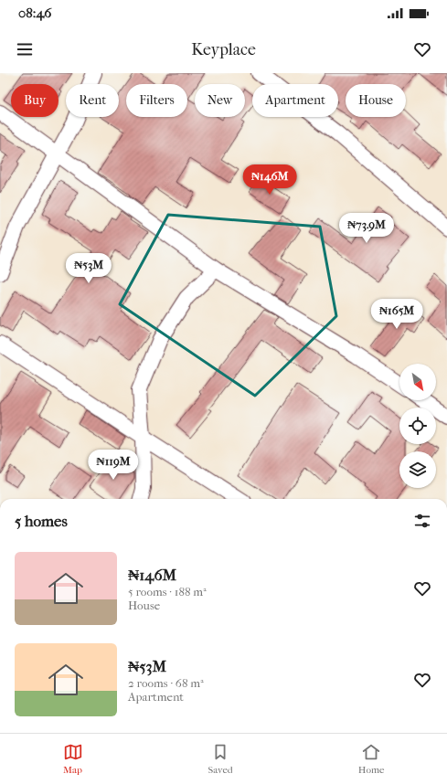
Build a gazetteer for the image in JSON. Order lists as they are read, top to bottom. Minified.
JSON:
{"north":"bottom right","page":{"status":"08:46","header":"Keyplace","chip":["Buy","Rent","Filters","New","Apartment","House"],"price":["₦146M","₦73.9M","₦53M","₦165M","₦119M"],"heading":"5 homes","list":[{"name":"₦146M","note":"5 rooms · 188 m² · House"},{"name":"₦53M","note":"2 rooms · 68 m² · Apartment"}],"tabs":["Map","Saved","Home"]}}
